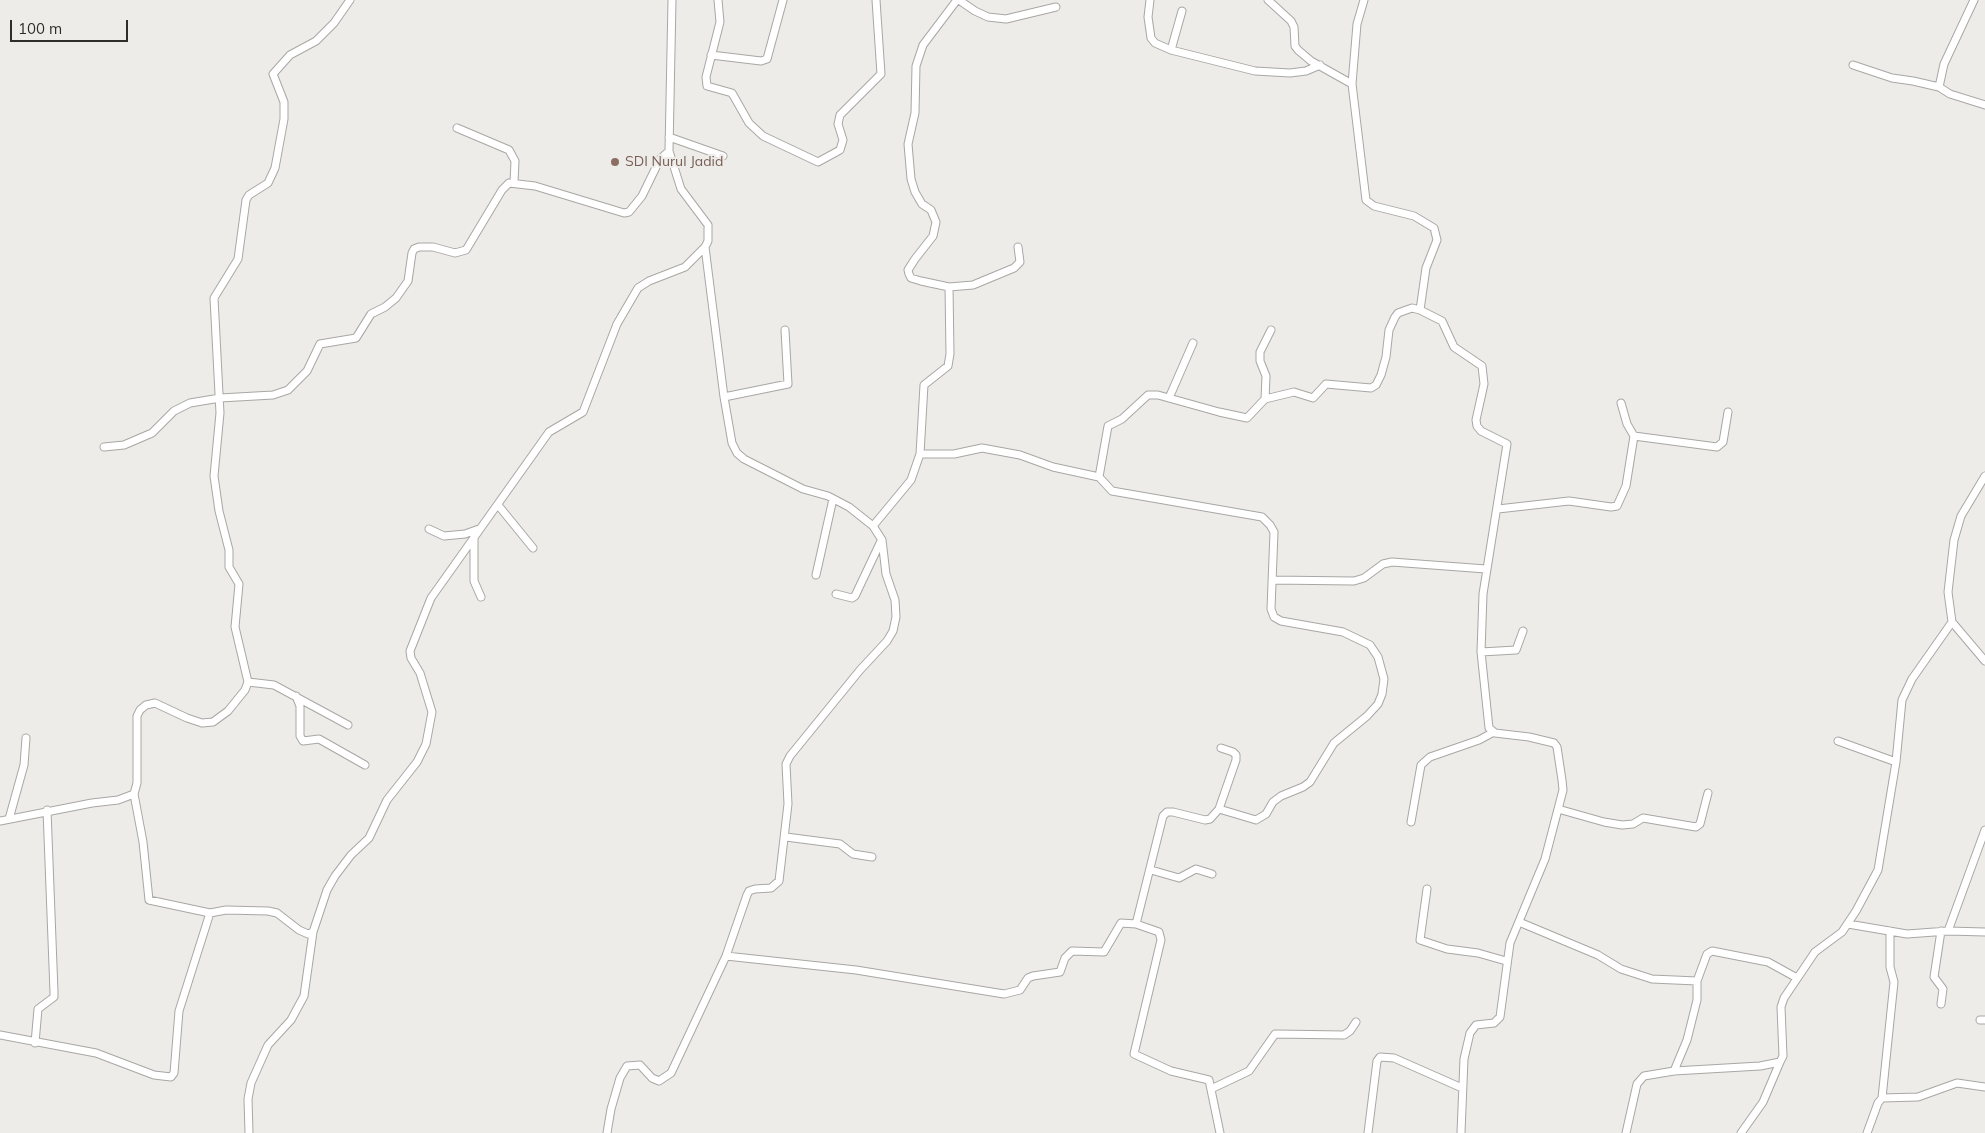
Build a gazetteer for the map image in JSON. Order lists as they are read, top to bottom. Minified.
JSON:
{"places":["SDI Nurul Jadid"],"scale_bar":"100 m"}
